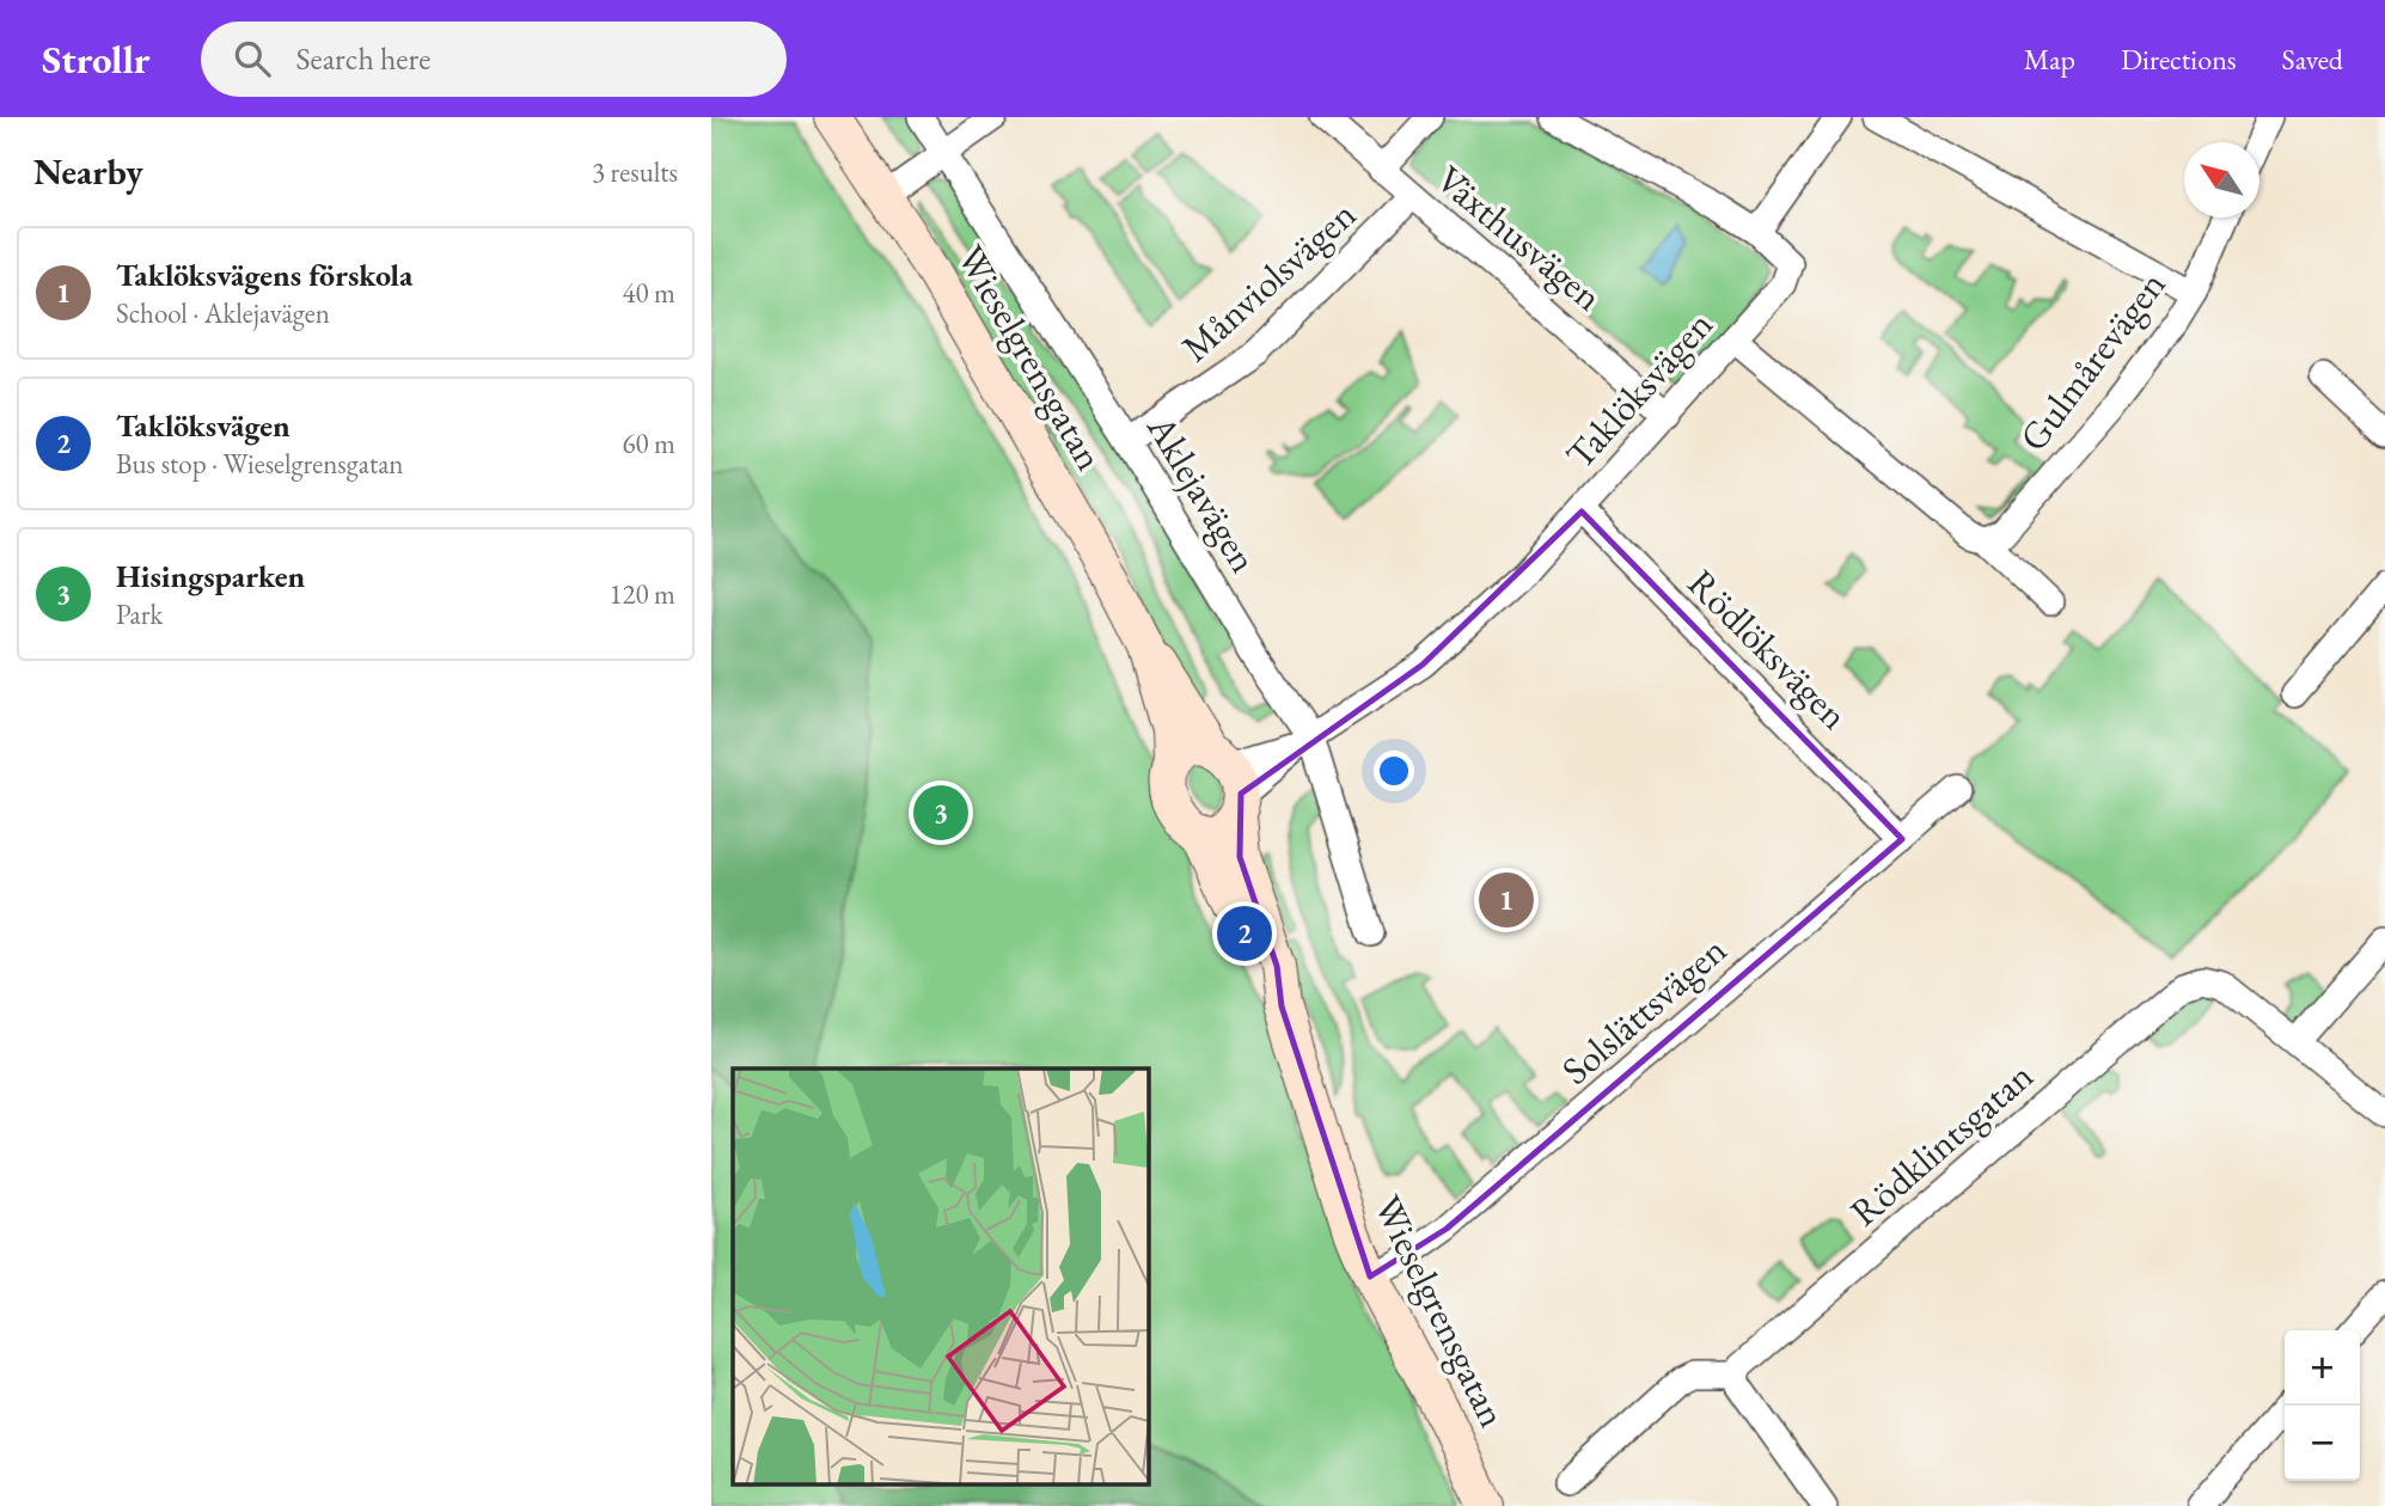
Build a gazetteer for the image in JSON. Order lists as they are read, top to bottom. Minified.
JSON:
{"streets":{"street":["Växthusvägen","Månviolsvägen","Wieselgrensgatan","Gulmårevägen","Taklöksvägen","Aklejavägen","Rödlöksvägen","Solslättsvägen","Rödklintsgatan"]},"crossings":[["Växthusvägen","Månviolsvägen"],["Växthusvägen","Taklöksvägen"],["Månviolsvägen","Aklejavägen"],["Wieselgrensgatan","Taklöksvägen"],["Wieselgrensgatan","Solslättsvägen"],["Taklöksvägen","Aklejavägen"],["Taklöksvägen","Rödlöksvägen"],["Rödlöksvägen","Solslättsvägen"]],"north":"top left","page":{"header":"Strollr","search":"Search here","nav":["Map","Directions","Saved"],"heading":["Nearby","3 results"],"list":[{"mark":"1","name":"Taklöksvägens förskola","note":"School · Aklejavägen","value":"40 m"},{"mark":"2","name":"Taklöksvägen","note":"Bus stop · Wieselgrensgatan","value":"60 m"},{"mark":"3","name":"Hisingsparken","note":"Park","value":"120 m"}],"pins":["3","1","2"],"map_buttons":["+","−"]}}
